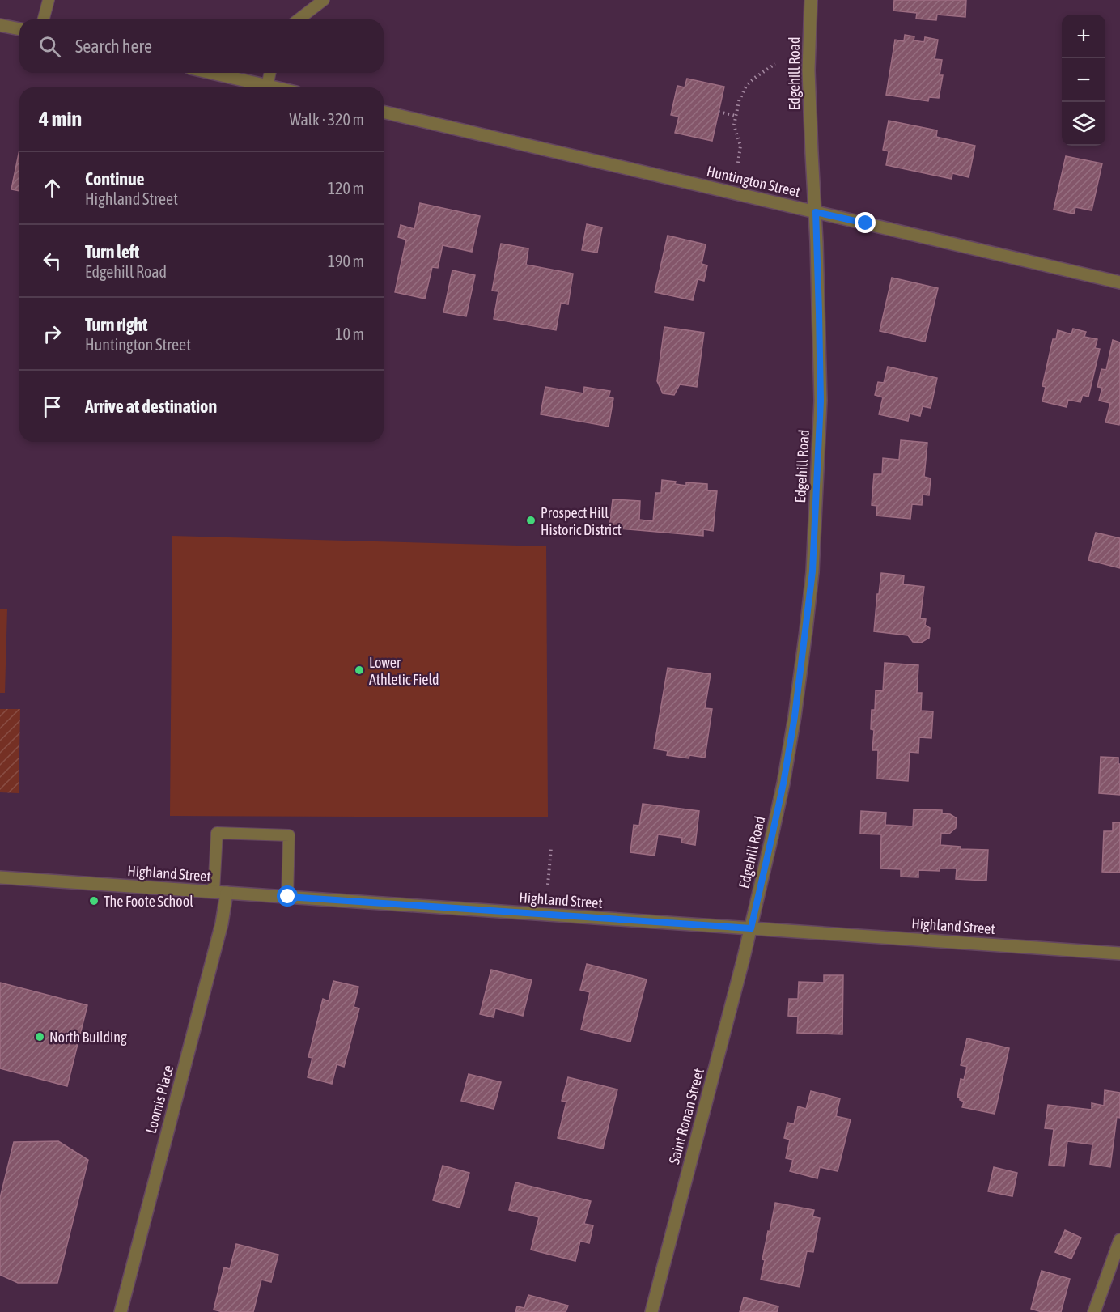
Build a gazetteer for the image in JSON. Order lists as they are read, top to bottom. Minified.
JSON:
{"streets":{"street":["Edgehill Road","Huntington Street","Highland Street","Loomis Place","Saint Ronan Street"]},"crossings":[["Edgehill Road","Huntington Street"],["Edgehill Road","Highland Street"],["Edgehill Road","Saint Ronan Street"],["Highland Street","Loomis Place"],["Highland Street","Saint Ronan Street"]],"places":["Prospect Hill Historic District","Lower Athletic Field","The Foote School","North Building"],"page":{"map_buttons":["+","−"],"search":"Search here","heading":["4 min","Walk · 320 m"],"list":[["Continue","Highland Street","120 m"],["Turn left","Edgehill Road","190 m"],["Turn right","Huntington Street","10 m"],"Arrive at destination"]}}
